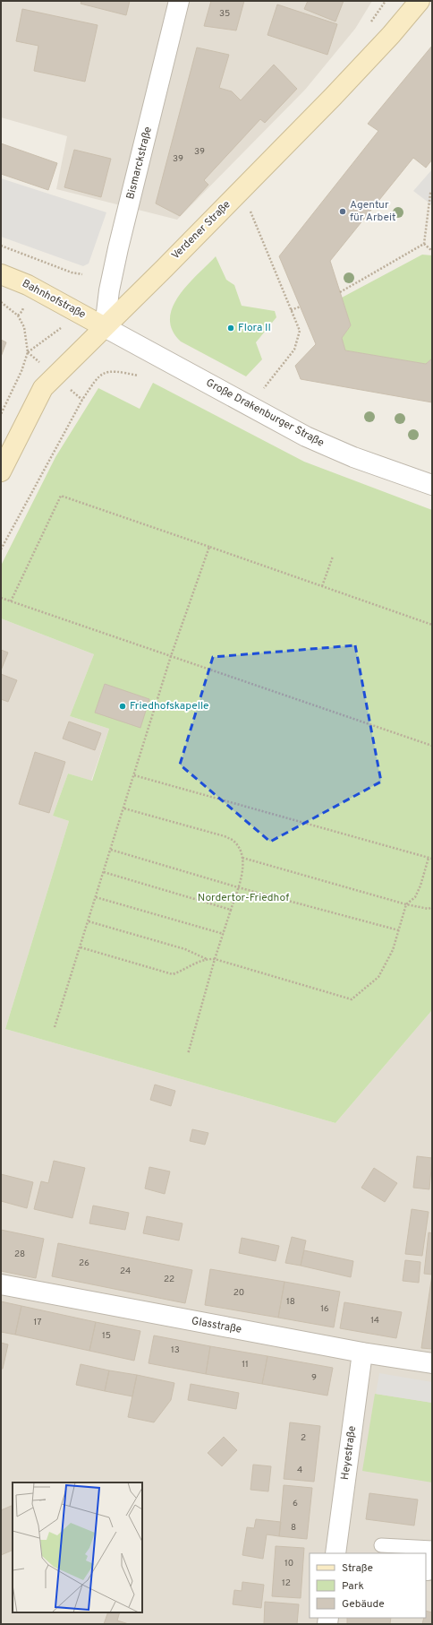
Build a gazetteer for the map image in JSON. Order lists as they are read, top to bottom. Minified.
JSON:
{"streets":{"street":["Bismarckstraße","Verdener Straße","Bahnhofstraße","Große Drakenburger Straße","Glasstraße","Heyestraße"]},"crossings":[["Bismarckstraße","Verdener Straße"],["Bismarckstraße","Bahnhofstraße"],["Bismarckstraße","Große Drakenburger Straße"],["Verdener Straße","Bahnhofstraße"],["Verdener Straße","Große Drakenburger Straße"],["Bahnhofstraße","Große Drakenburger Straße"],["Glasstraße","Heyestraße"]],"parks":["Nordertor-Friedhof"],"places":["Agentur für Arbeit","Flora II","Friedhofskapelle"],"house_numbers":["35","39","39","28","26","24","22","20","18","16","14","17","15","13","11","9","2","4","6","8","10","12"],"legend":["Straße","Park","Gebäude"]}
